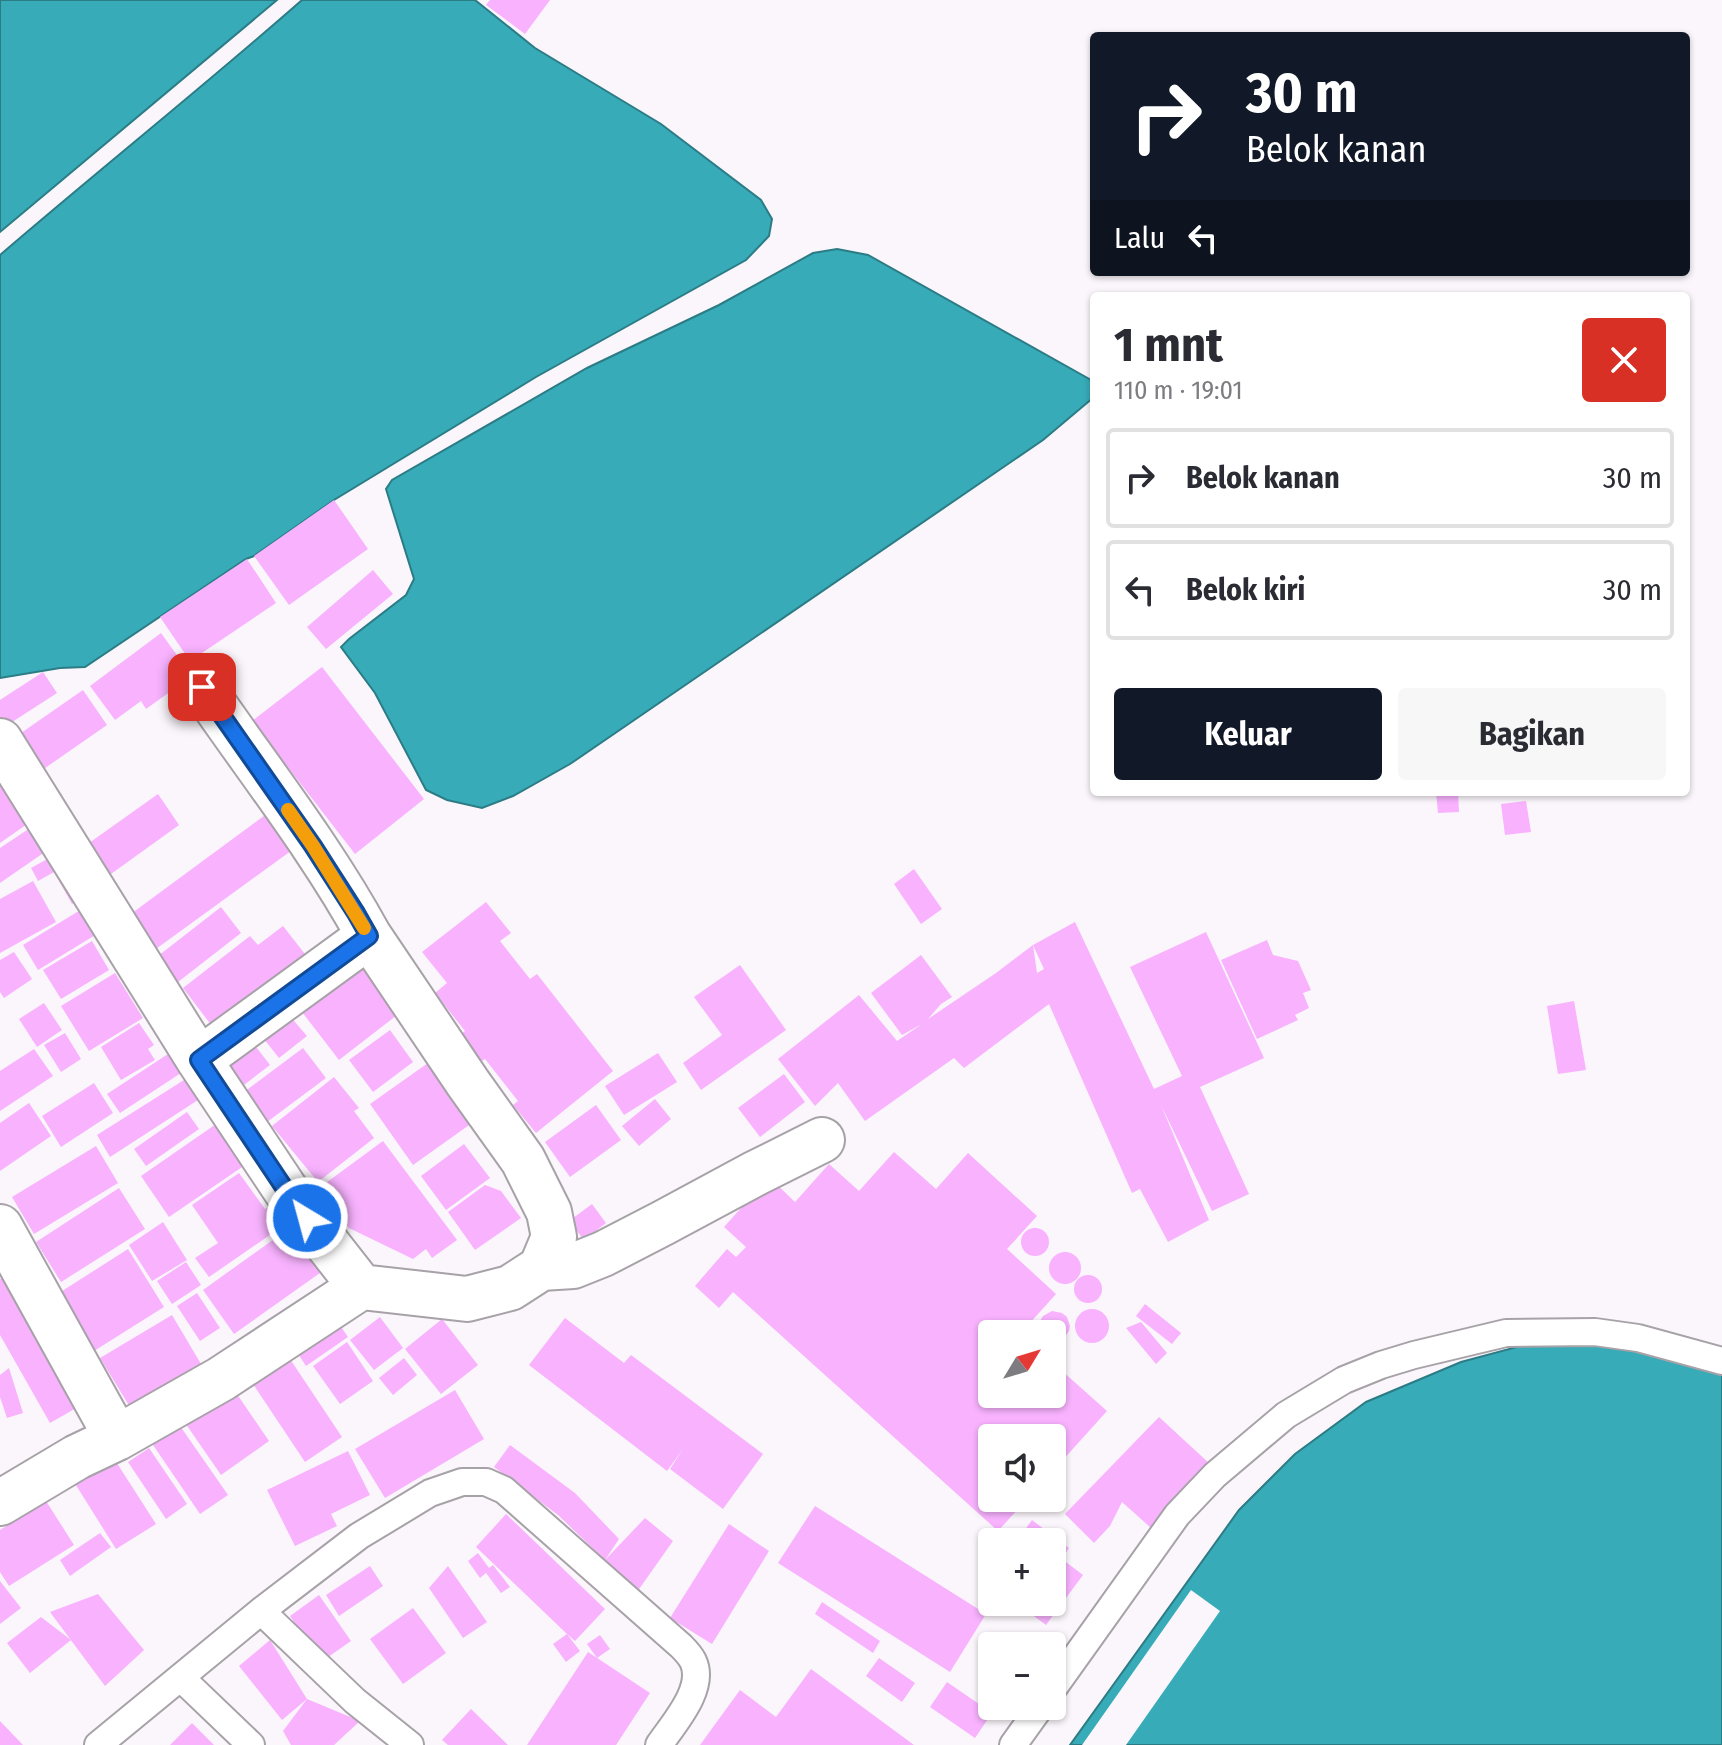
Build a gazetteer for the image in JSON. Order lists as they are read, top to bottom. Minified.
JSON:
{"north":"top right","page":{"turn":["30 m","Belok kanan"],"then":"Lalu","heading":["1 mnt","110 m · 19:01"],"list":[{"name":"Belok kanan","value":"30 m"},{"name":"Belok kiri","value":"30 m"}],"buttons":["Keluar","Bagikan"],"map_buttons":["+","−"]}}
